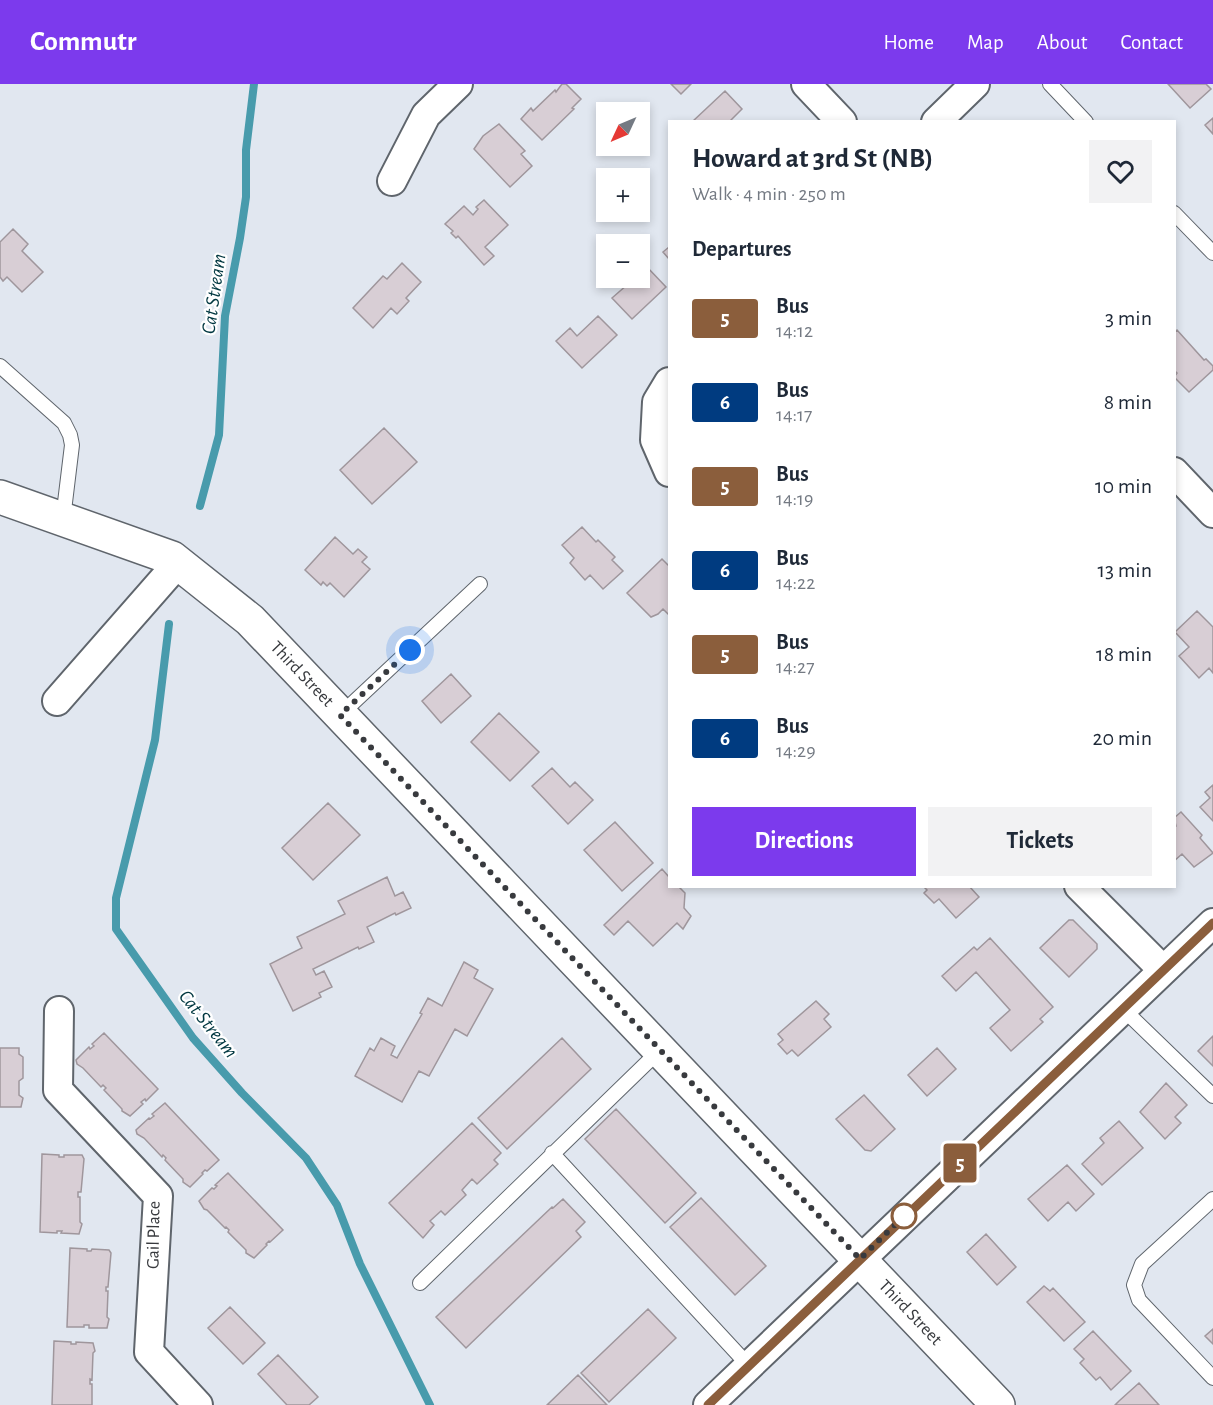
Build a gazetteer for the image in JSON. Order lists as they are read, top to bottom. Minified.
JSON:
{"streets":{"street":["Third Street","Gail Place"]},"water":["Cat Stream"],"lines":["bus line 5"],"north":"bottom left","page":{"header":"Commutr","nav":["Home","Map","About","Contact"],"on_map":"5","map_buttons":["+","−"],"heading":[["Howard at 3rd St (NB)","Walk · 4 min · 250 m"],"Departures"],"list":[{"mark":"5","name":"Bus","note":"14:12","value":"3 min"},{"mark":"6","name":"Bus","note":"14:17","value":"8 min"},{"mark":"5","name":"Bus","note":"14:19","value":"10 min"},{"mark":"6","name":"Bus","note":"14:22","value":"13 min"},{"mark":"5","name":"Bus","note":"14:27","value":"18 min"},{"mark":"6","name":"Bus","note":"14:29","value":"20 min"}],"buttons":["Directions","Tickets"]}}
